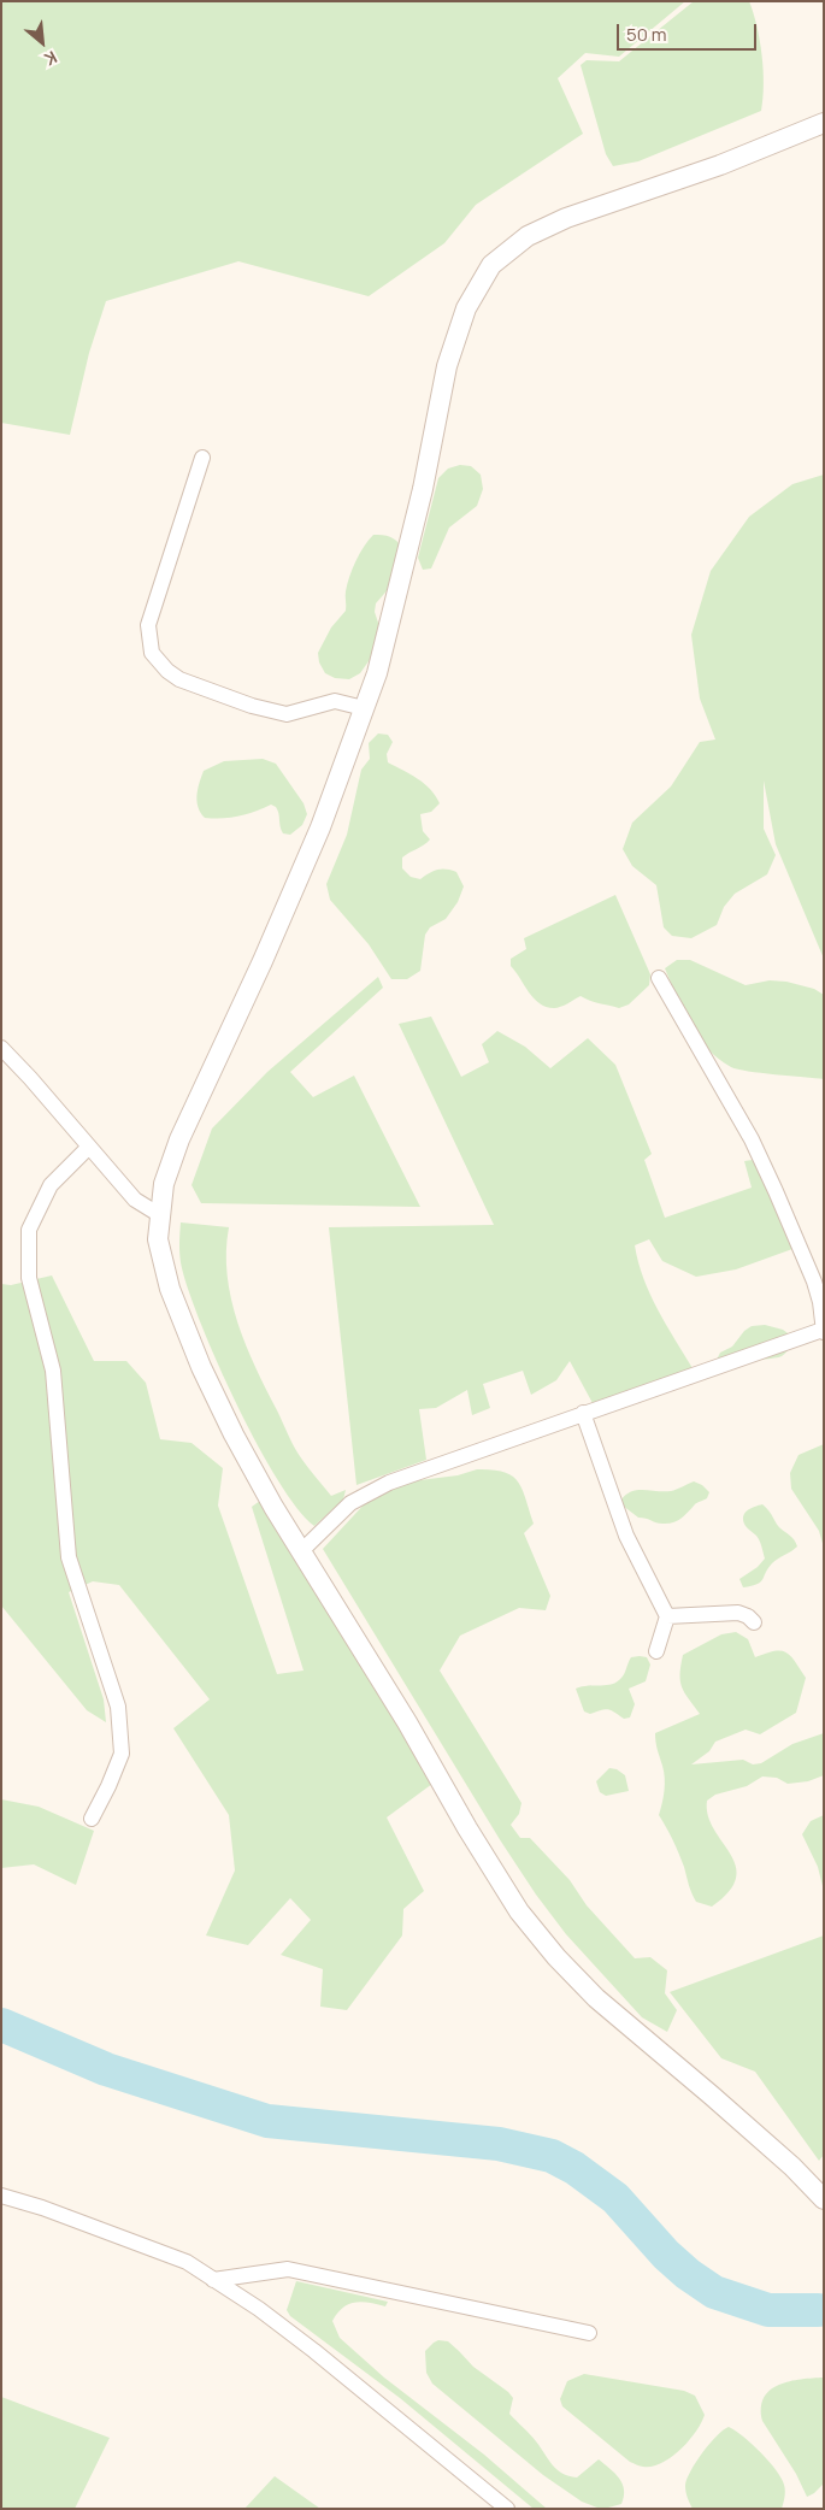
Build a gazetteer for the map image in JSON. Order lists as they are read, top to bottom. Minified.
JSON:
{"scale_bar":"50 m","north":"bottom right"}
